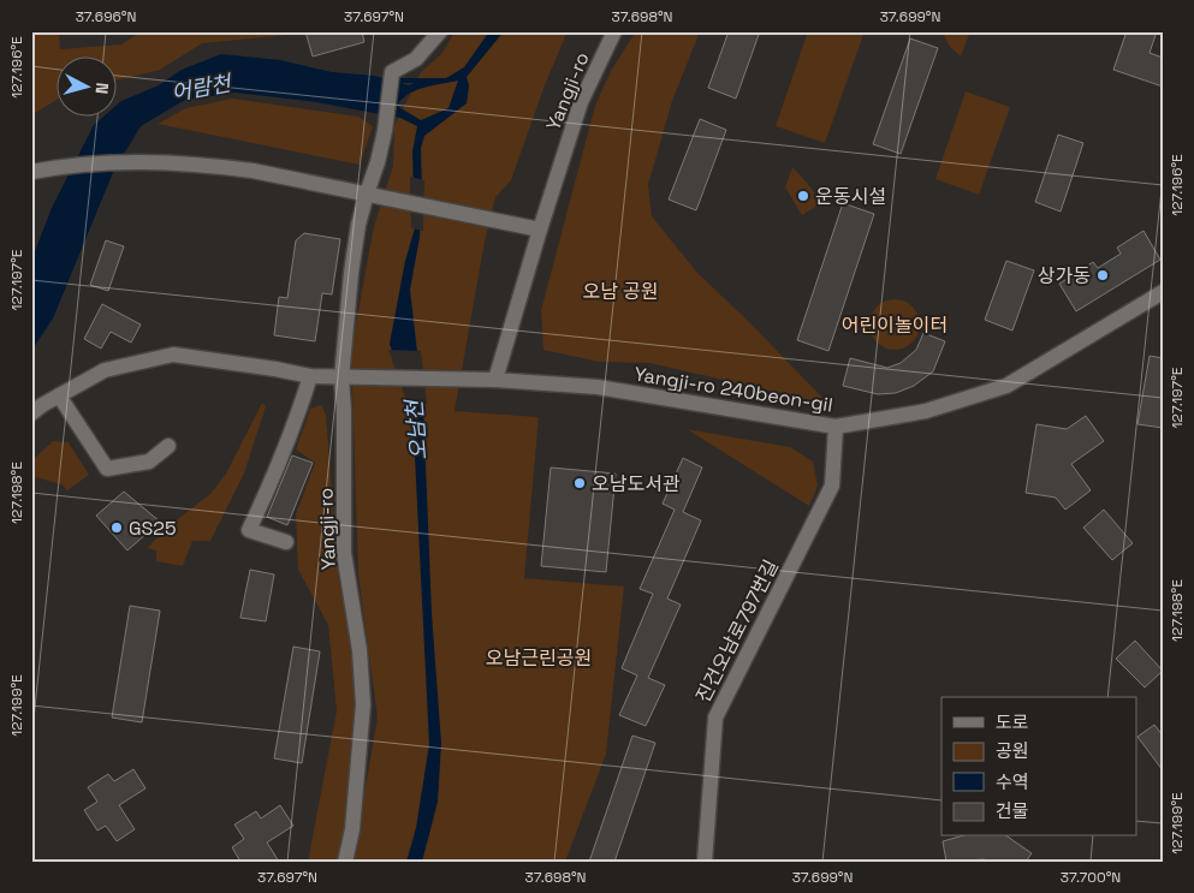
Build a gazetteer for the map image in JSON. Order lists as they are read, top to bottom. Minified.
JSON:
{"streets":{"street":["Yangji-ro","Yangji-ro 240beon-gil","진건오남로797번길"]},"crossings":[["Yangji-ro","Yangji-ro 240beon-gil"],["Yangji-ro 240beon-gil","진건오남로797번길"]],"water":["어람천","오남천"],"parks":["오남 공원","어린이놀이터","오남근린공원"],"places":["운동시설","상가동","오남도서관","GS25"],"legend":["도로","공원","수역","건물"],"north":"right","coordinates":["37.696°N","37.697°N","37.698°N","37.699°N","127.196°E","127.197°E","127.198°E","127.199°E","37.700°N"]}
